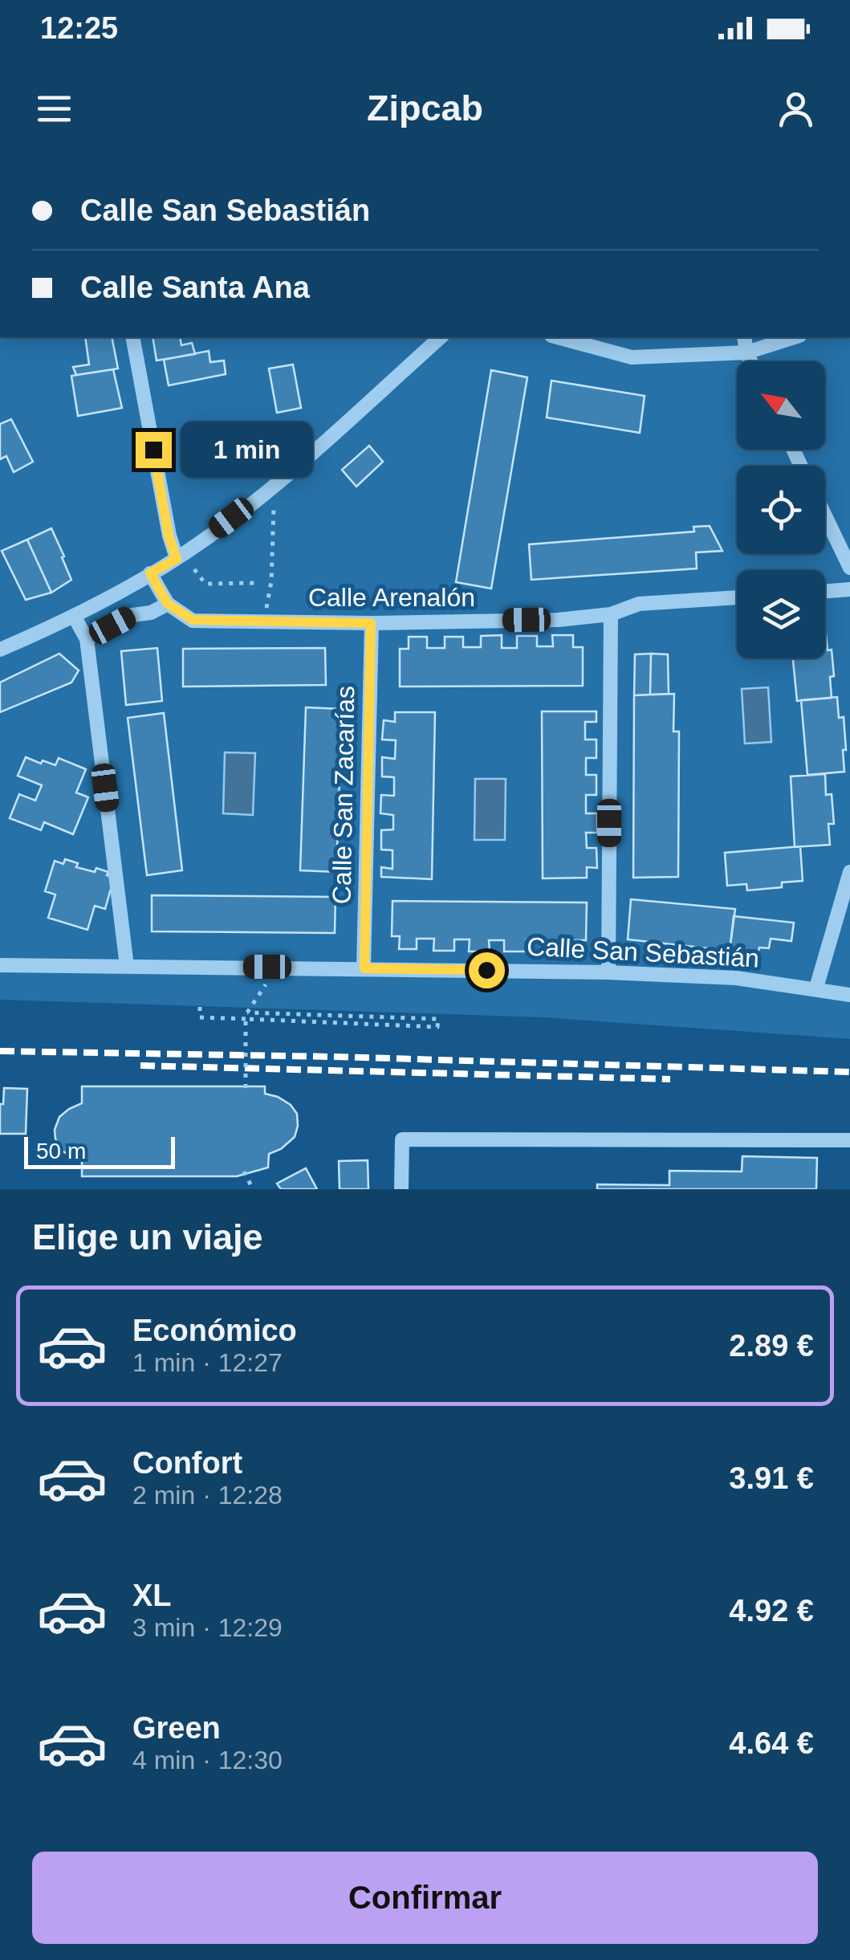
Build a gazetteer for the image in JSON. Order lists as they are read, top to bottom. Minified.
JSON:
{"streets":{"street":["Calle Arenalón","Calle San Zacarías","Calle San Sebastián"]},"crossings":[["Calle Arenalón","Calle San Zacarías"],["Calle San Zacarías","Calle San Sebastián"]],"scale_bar":"50 m","north":"top left","page":{"status":"12:25","header":"Zipcab","banner":["Calle San Sebastián","Calle Santa Ana"],"bubble":"1 min","scale":"50 m","heading":"Elige un viaje","list":[{"name":"Económico","note":"1 min · 12:27","value":"2.89 €"},{"name":"Confort","note":"2 min · 12:28","value":"3.91 €"},{"name":"XL","note":"3 min · 12:29","value":"4.92 €"},{"name":"Green","note":"4 min · 12:30","value":"4.64 €"}],"buttons":"Confirmar"}}
